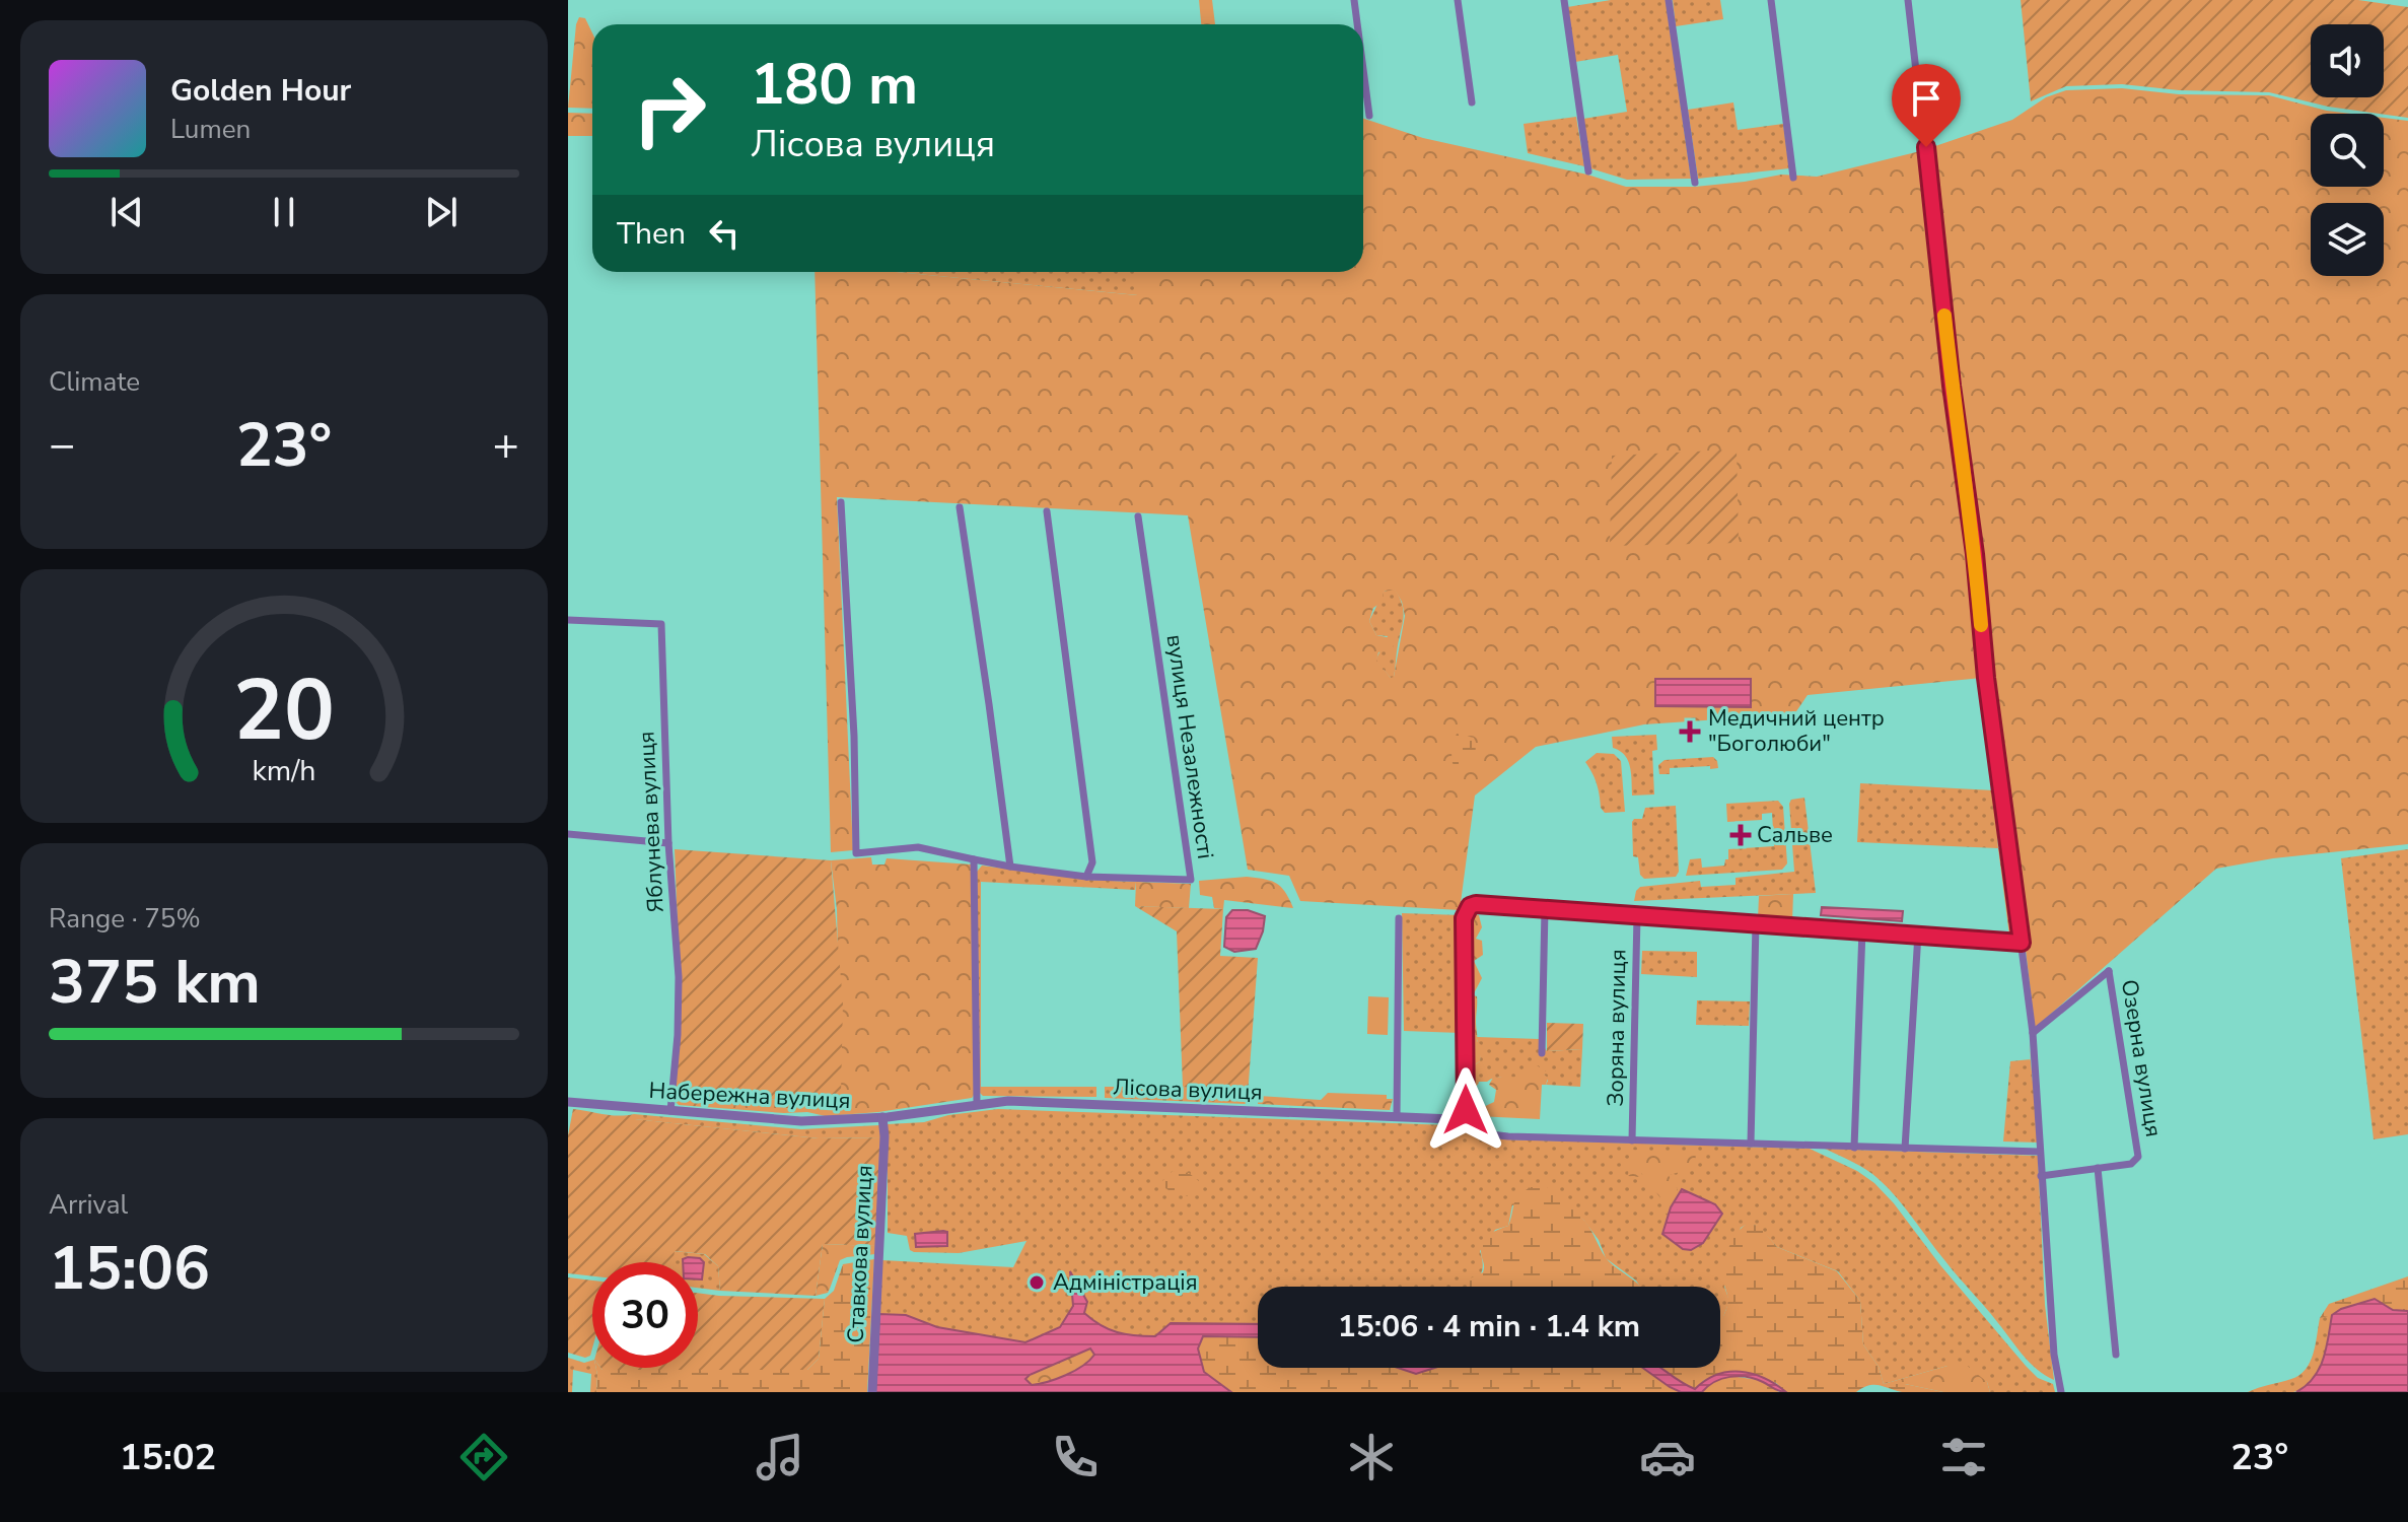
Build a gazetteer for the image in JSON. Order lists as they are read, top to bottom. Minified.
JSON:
{"streets":{"street":["вулиця Незалежності","Яблунева вулиця","Зоряна вулиця","Озерна вулиця","Лісова вулиця","Набережна вулиця","Ставкова вулиця"]},"crossings":[["Яблунева вулиця","Набережна вулиця"],["Лісова вулиця","Набережна вулиця"],["Набережна вулиця","Ставкова вулиця"]],"places":{"health":["Медичний центр \"Боголюби\"","Сальве"],"other":["Адміністрація"]},"page":{"turn":["180 m","Лісова вулиця"],"song":["Golden Hour","Lumen"],"then":"Then","tile":["Climate",["Range · 75%","375 km"],["Arrival","15:06"]],"heat":["−","23°","+"],"limit":"30","trip":"15:06 · 4 min · 1.4 km","tabs":["15:02","23°"],"gauge":["20","km/h"]}}
